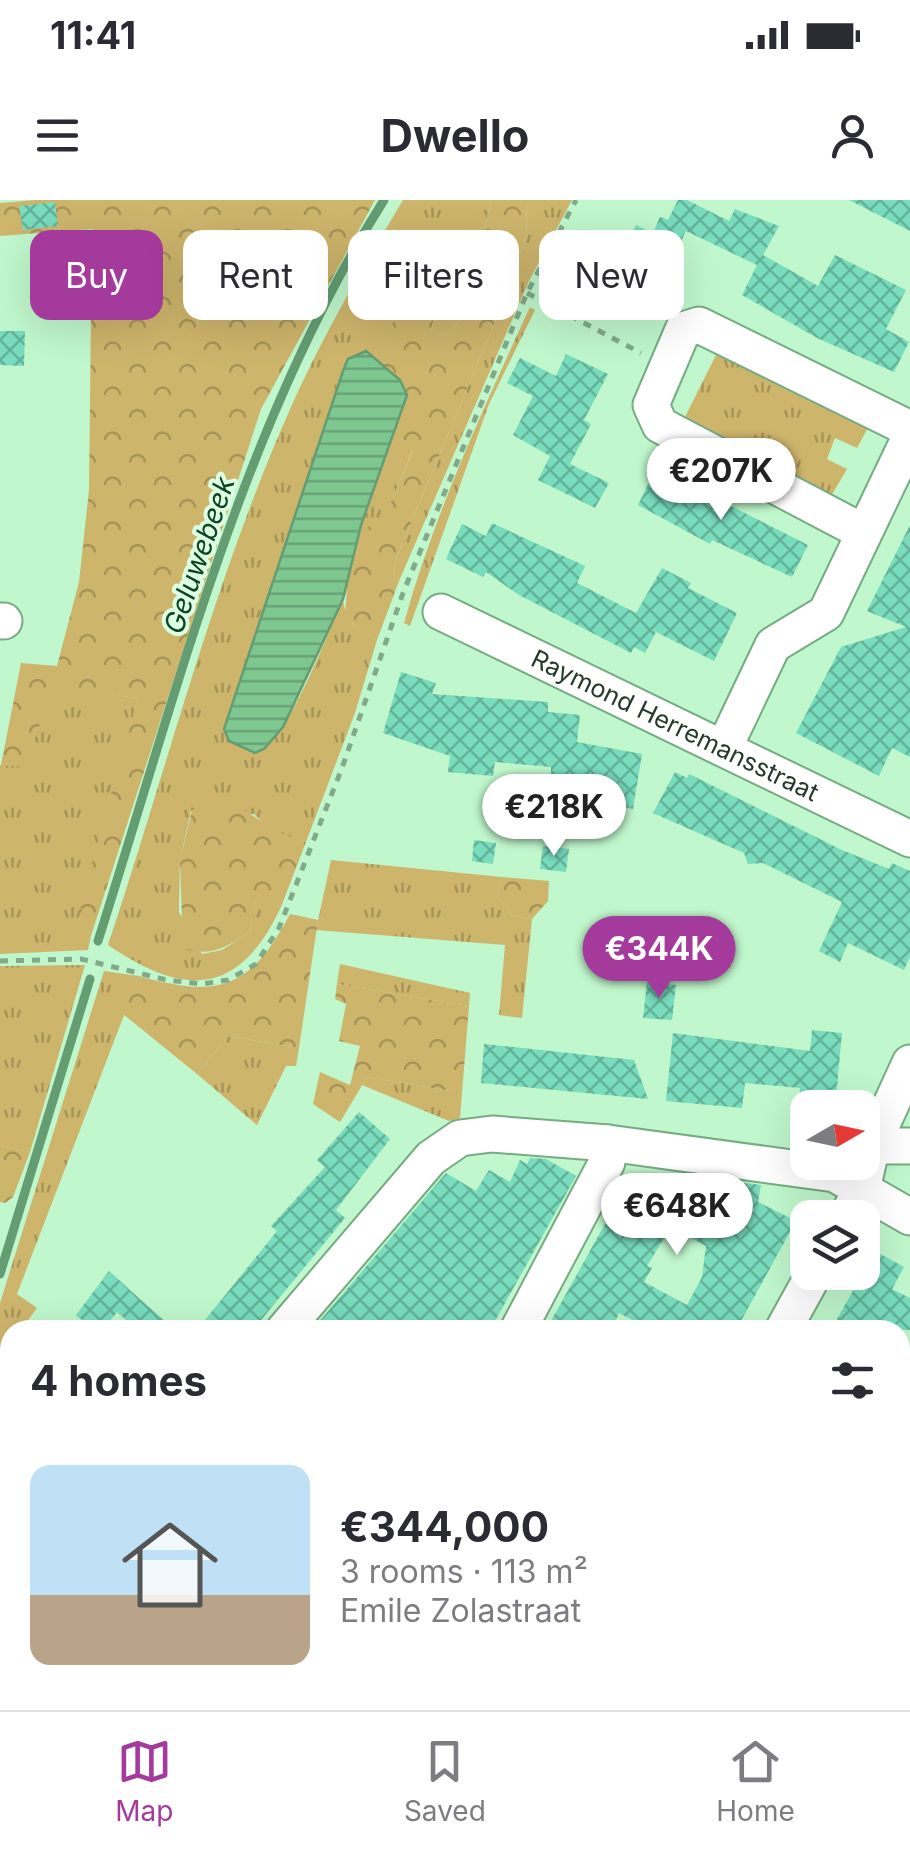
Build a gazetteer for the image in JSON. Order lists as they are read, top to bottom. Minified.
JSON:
{"streets":{"street":["Raymond Herremansstraat"]},"water":["Geluwebeek"],"north":"right","page":{"status":"11:41","header":"Dwello","chip":["Buy","Rent","Filters","New"],"price":["€207K","€218K","€344K","€648K"],"heading":"4 homes","list":[{"name":"€344,000","note":"3 rooms · 113 m² · Emile Zolastraat"}],"tabs":["Map","Saved","Home"]}}
